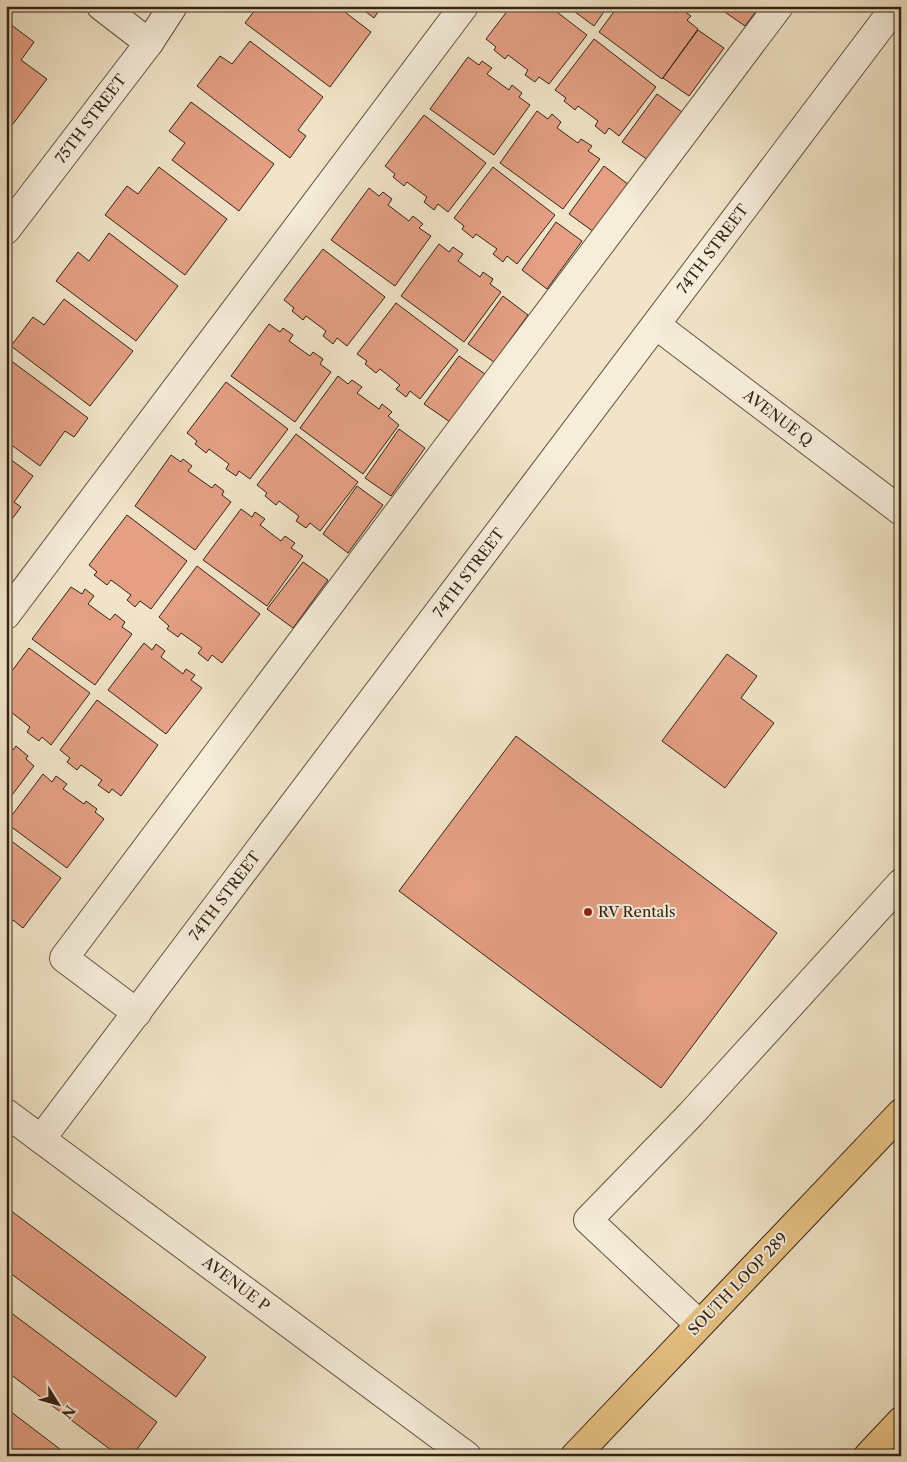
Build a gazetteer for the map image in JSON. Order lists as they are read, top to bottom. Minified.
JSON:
{"streets":{"main road":["SOUTH LOOP 289"],"street":["75TH STREET","74TH STREET","AVENUE Q","AVENUE P"]},"crossings":[["74TH STREET","AVENUE Q"],["74TH STREET","AVENUE P"]],"places":["RV Rentals"],"north":"bottom right"}
